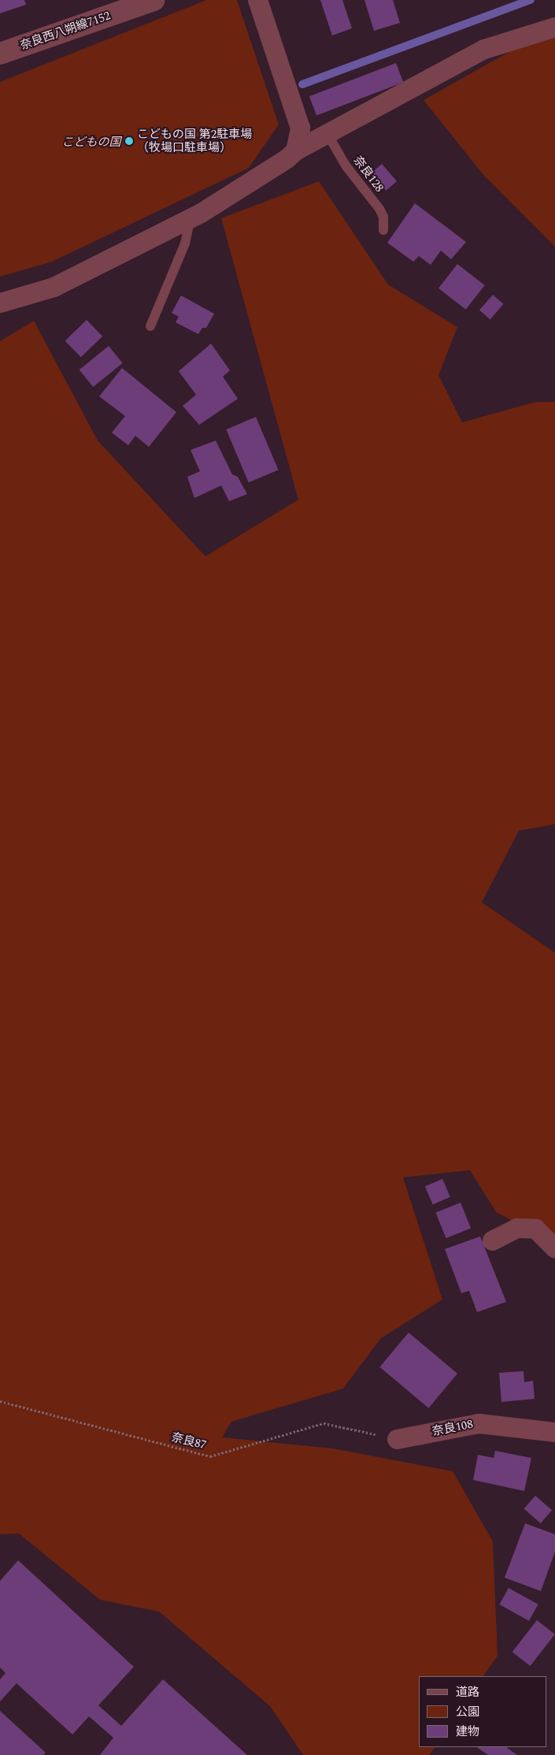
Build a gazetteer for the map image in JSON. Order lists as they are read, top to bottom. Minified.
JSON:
{"streets":{"street":["奈良西八朔線7152","奈良108"],"lane":["奈良128"],"path":["奈良87"]},"crossings":[["奈良108","奈良87"]],"parks":["こどもの国"],"places":["こどもの国 第2駐車場 （牧場口駐車場）"],"legend":["道路","公園","建物"]}
